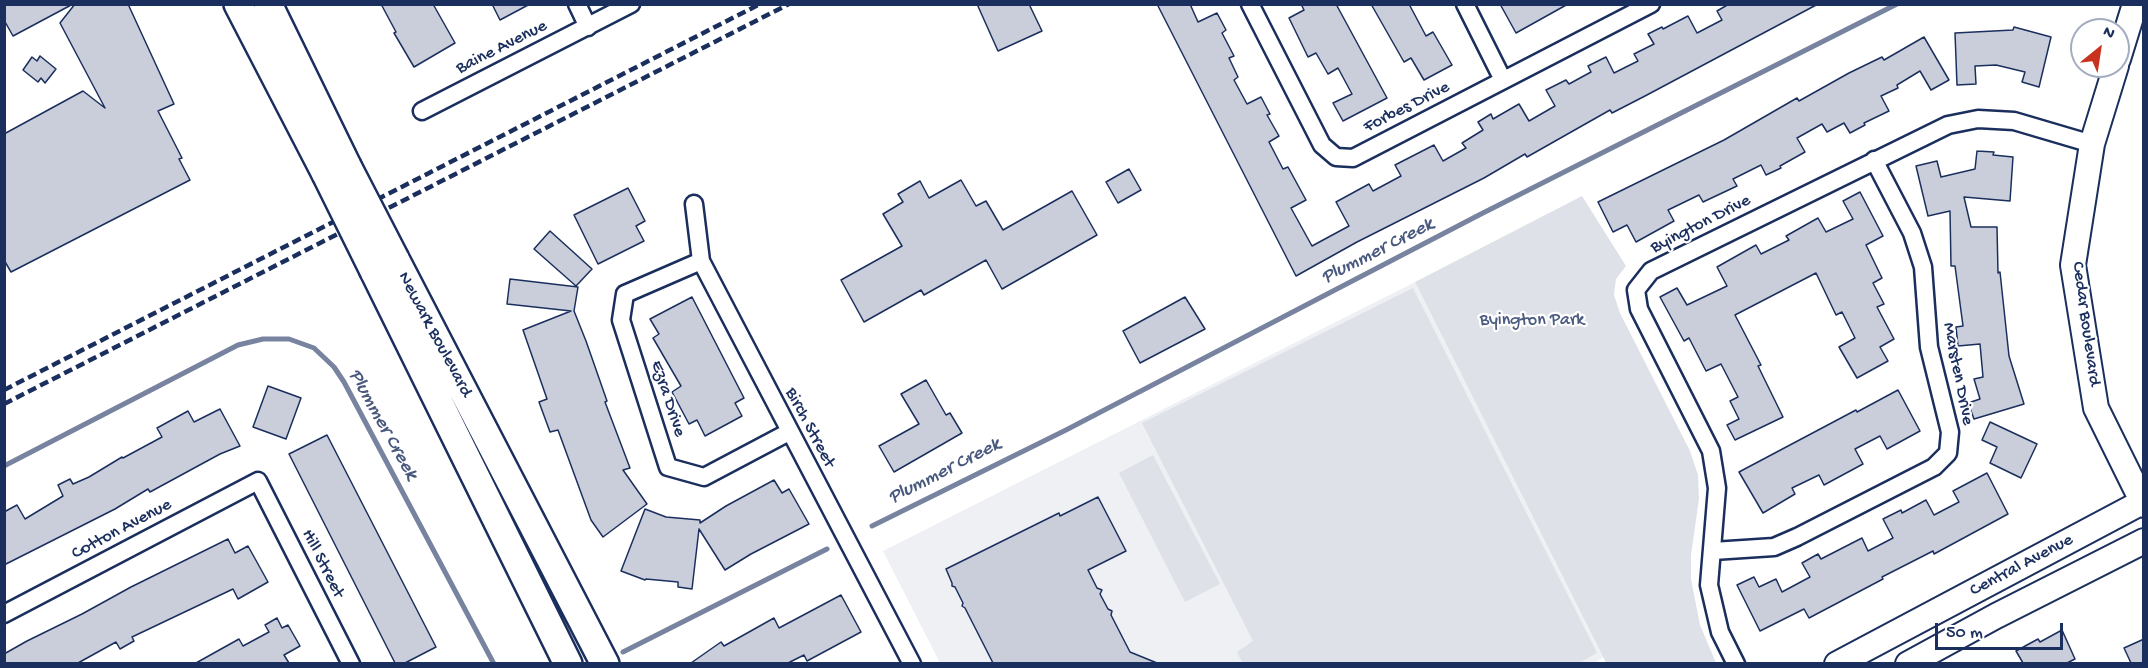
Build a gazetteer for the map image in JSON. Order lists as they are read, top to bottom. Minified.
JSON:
{"streets":{"main road":["Cedar Boulevard","Newark Boulevard","Central Avenue"],"street":["Baine Avenue","Forbes Drive","Byington Drive","Marsten Drive","Ezra Drive","Birch Street","Cotton Avenue","Hill Street"]},"crossings":[["Byington Drive","Cedar Boulevard"],["Byington Drive","Marsten Drive"],["Cedar Boulevard","Central Avenue"],["Ezra Drive","Birch Street"],["Cotton Avenue","Hill Street"]],"water":["Plummer Creek"],"parks":["Byington Park"],"scale_bar":"50 m","north":"top right"}
